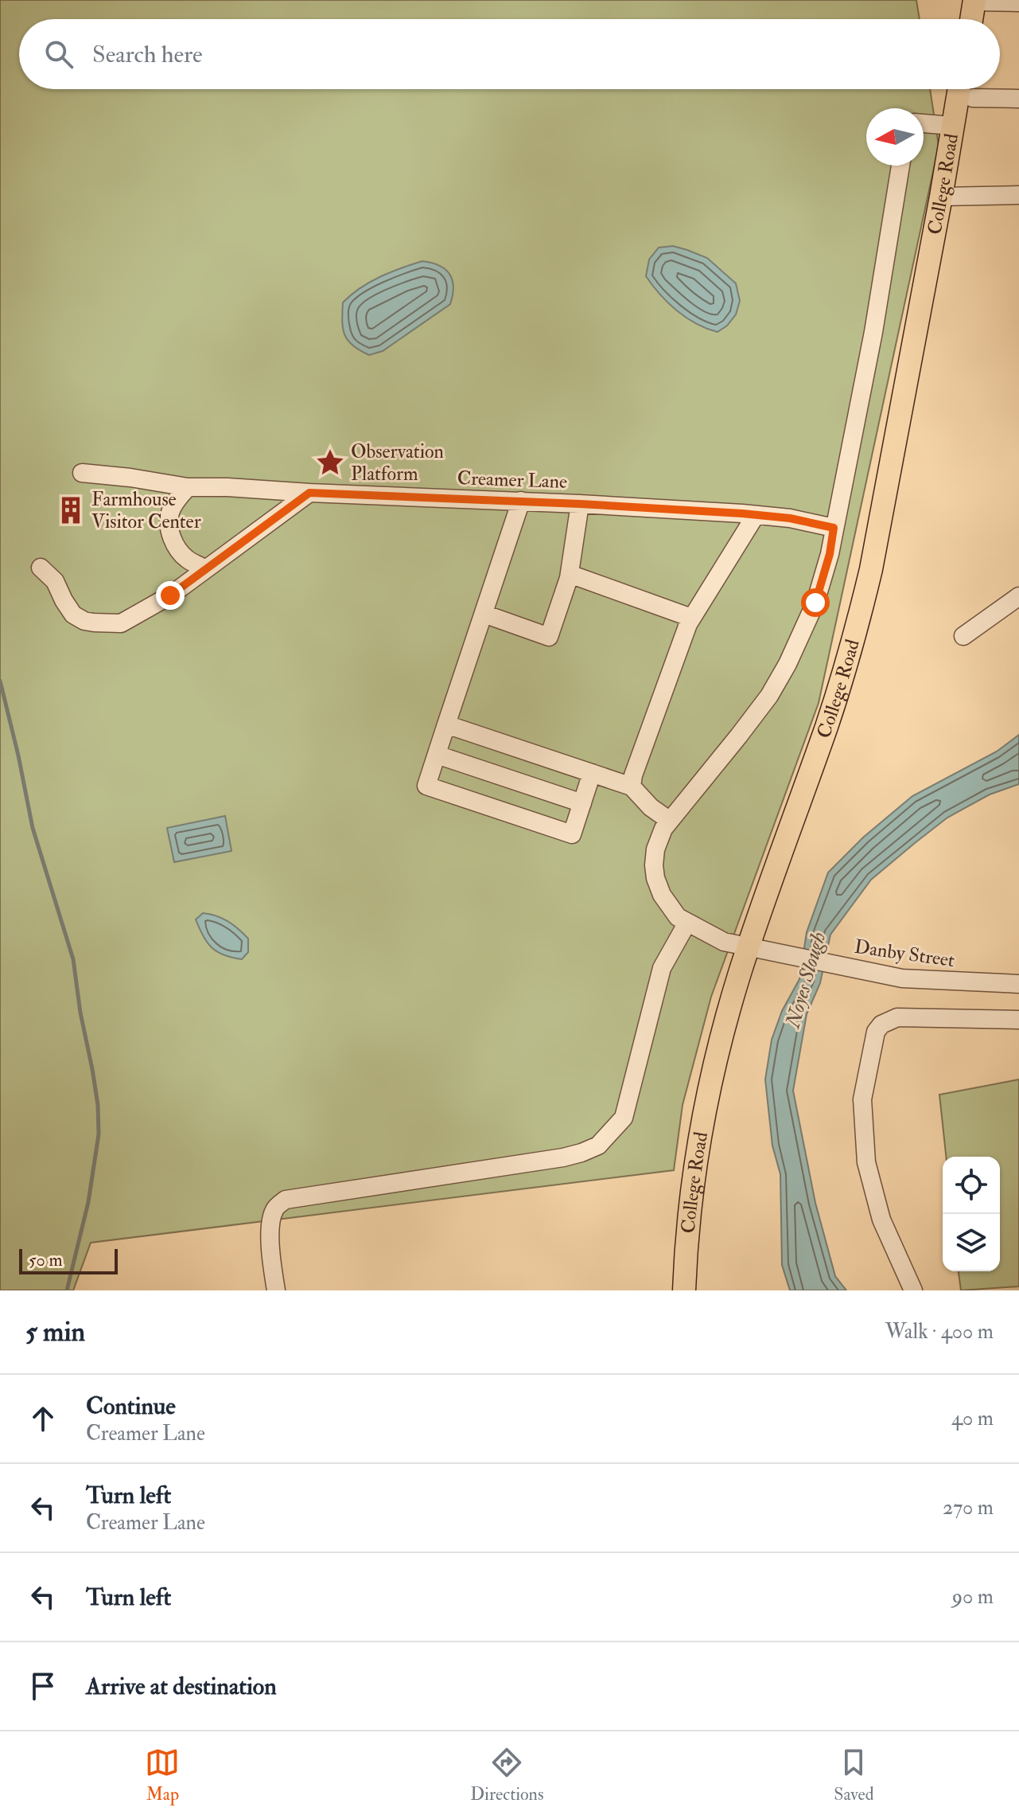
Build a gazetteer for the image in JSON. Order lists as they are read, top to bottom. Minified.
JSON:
{"streets":{"main road":["College Road"],"street":["Creamer Lane","Danby Street"]},"crossings":[["College Road","Danby Street"]],"water":["Noyes Slough"],"places":{"place":["Observation Platform"],"building":["Farmhouse Visitor Center"]},"scale_bar":"50 m","north":"left","page":{"search":"Search here","scale":"50 m","heading":["5 min","Walk · 400 m"],"list":[["Continue","Creamer Lane","40 m"],["Turn left","Creamer Lane","270 m"],["Turn left","90 m"],"Arrive at destination"],"nav":["Map","Directions","Saved"]}}
